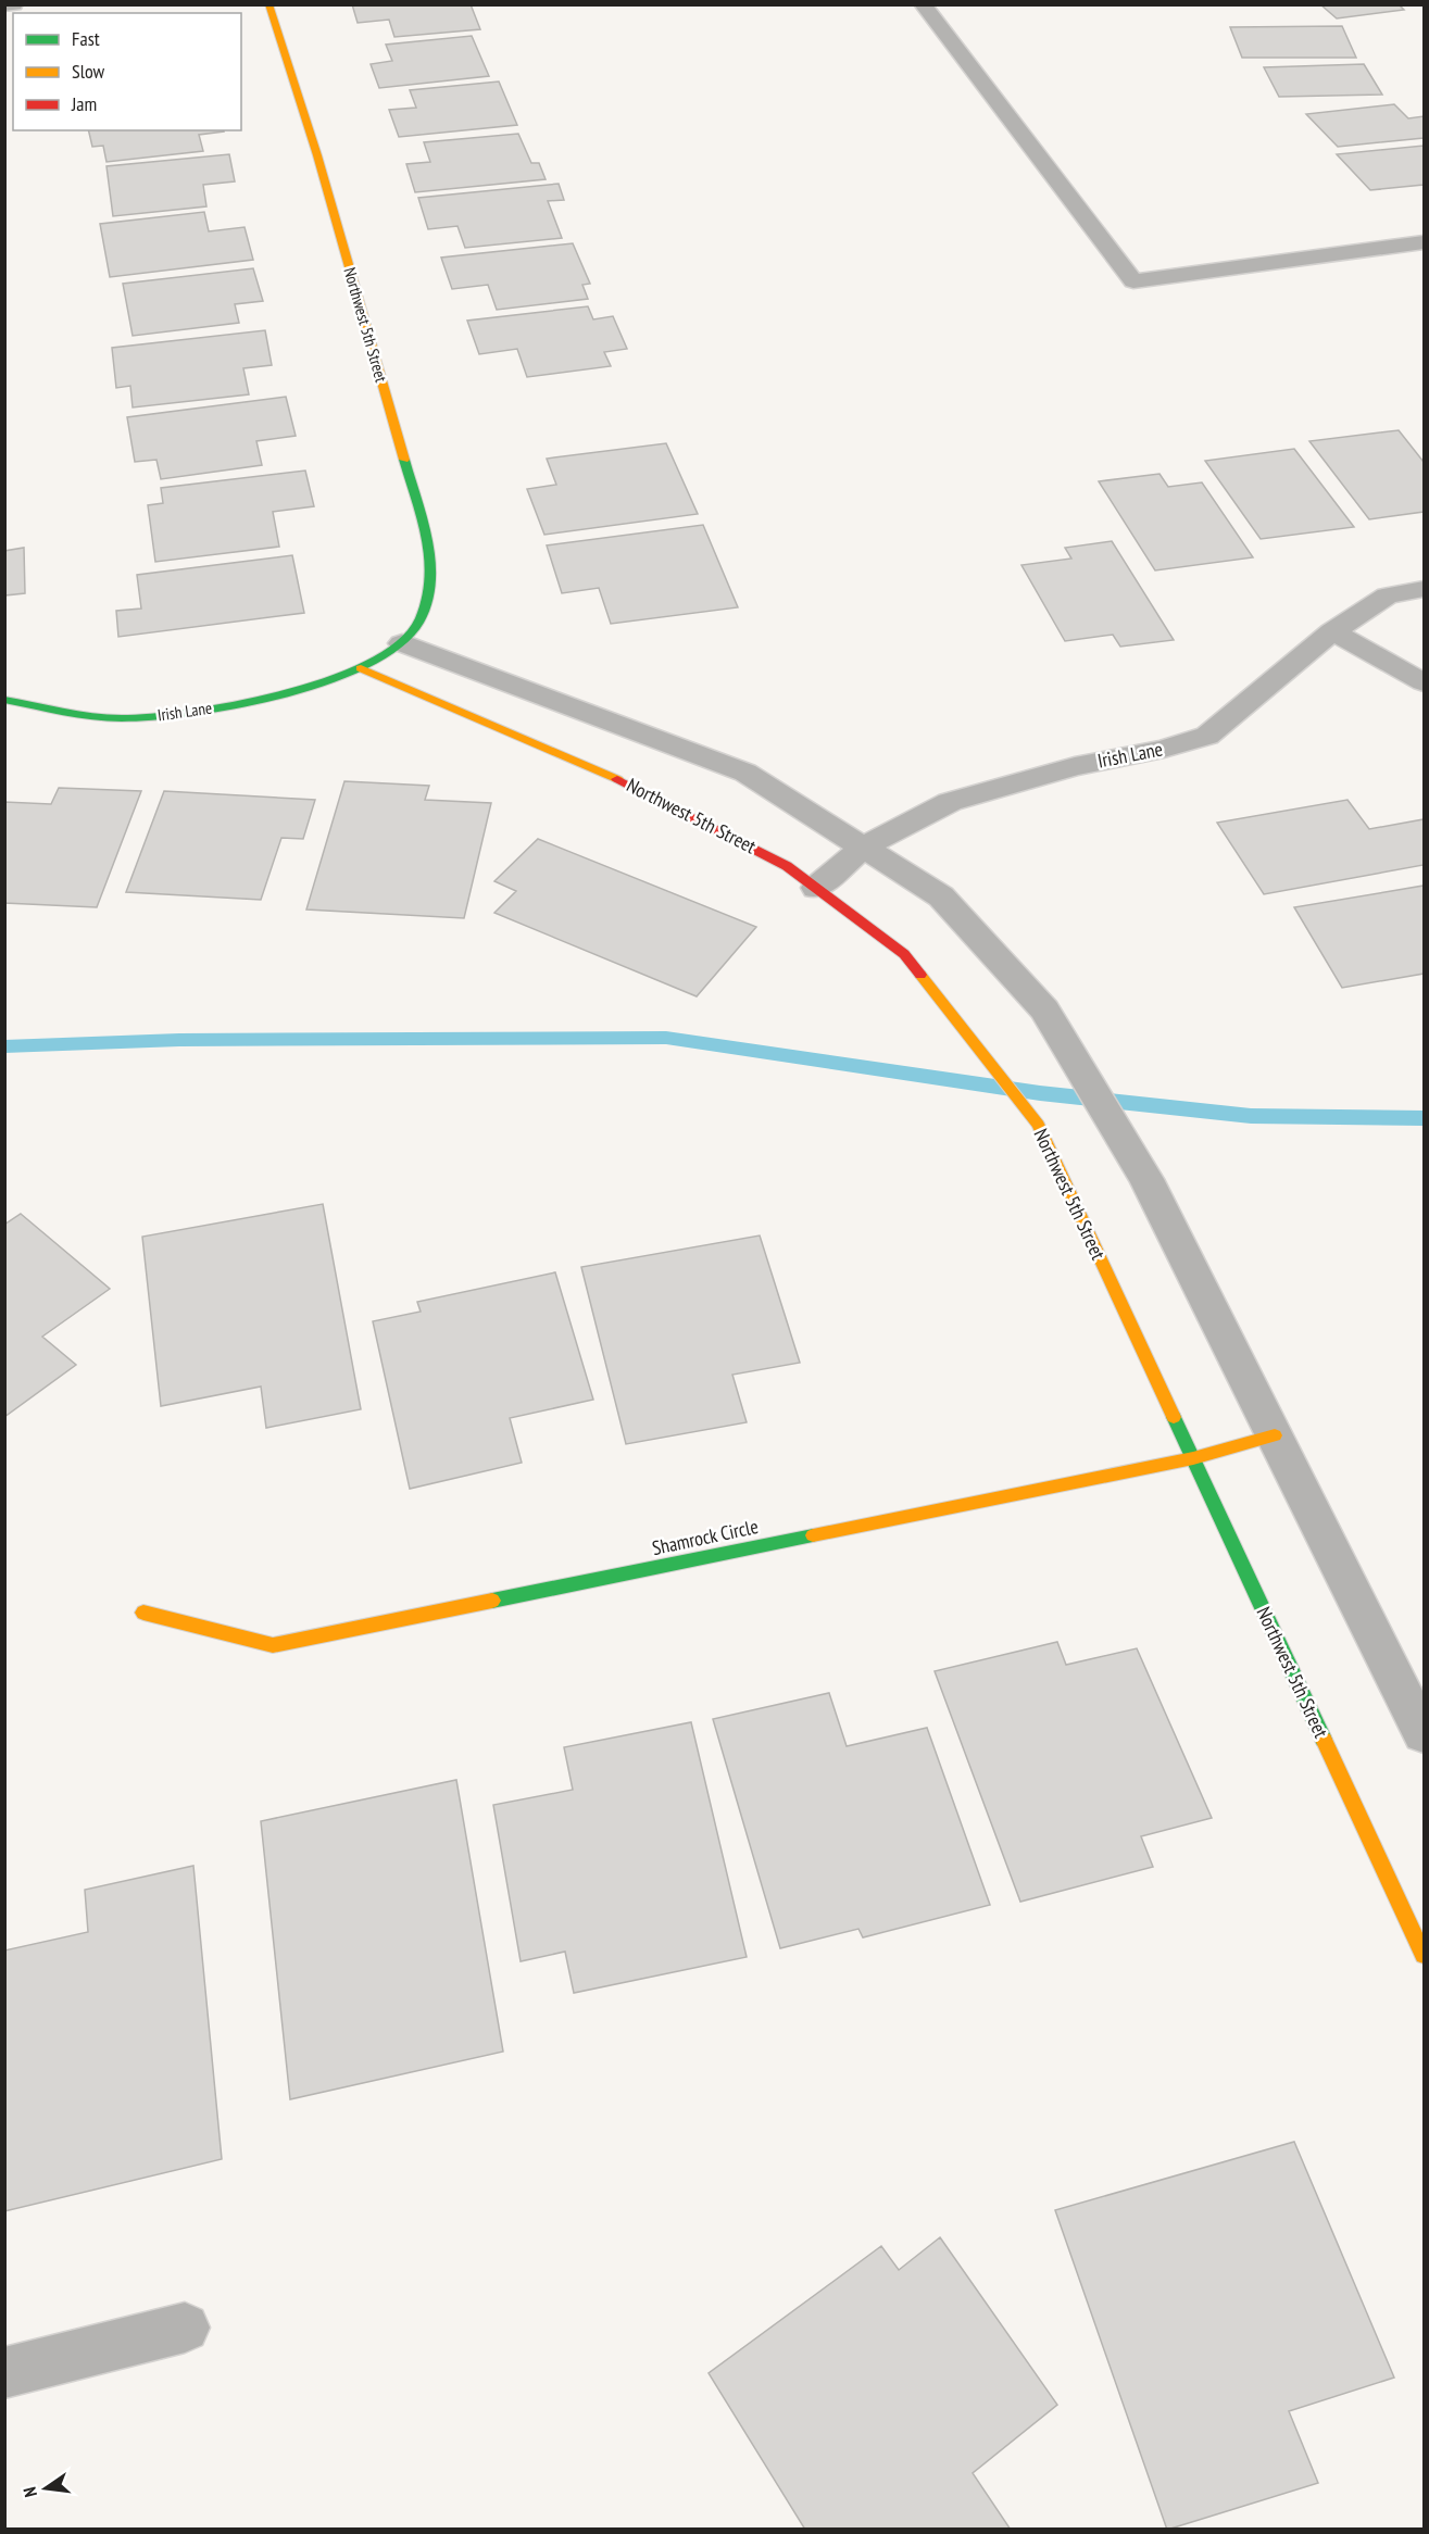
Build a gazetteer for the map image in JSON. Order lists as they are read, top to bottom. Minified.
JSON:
{"streets":{"street":["Northwest 5th Street","Irish Lane","Shamrock Circle"]},"crossings":[["Northwest 5th Street","Irish Lane"],["Northwest 5th Street","Shamrock Circle"]],"legend":["Fast","Slow","Jam"],"north":"left"}
